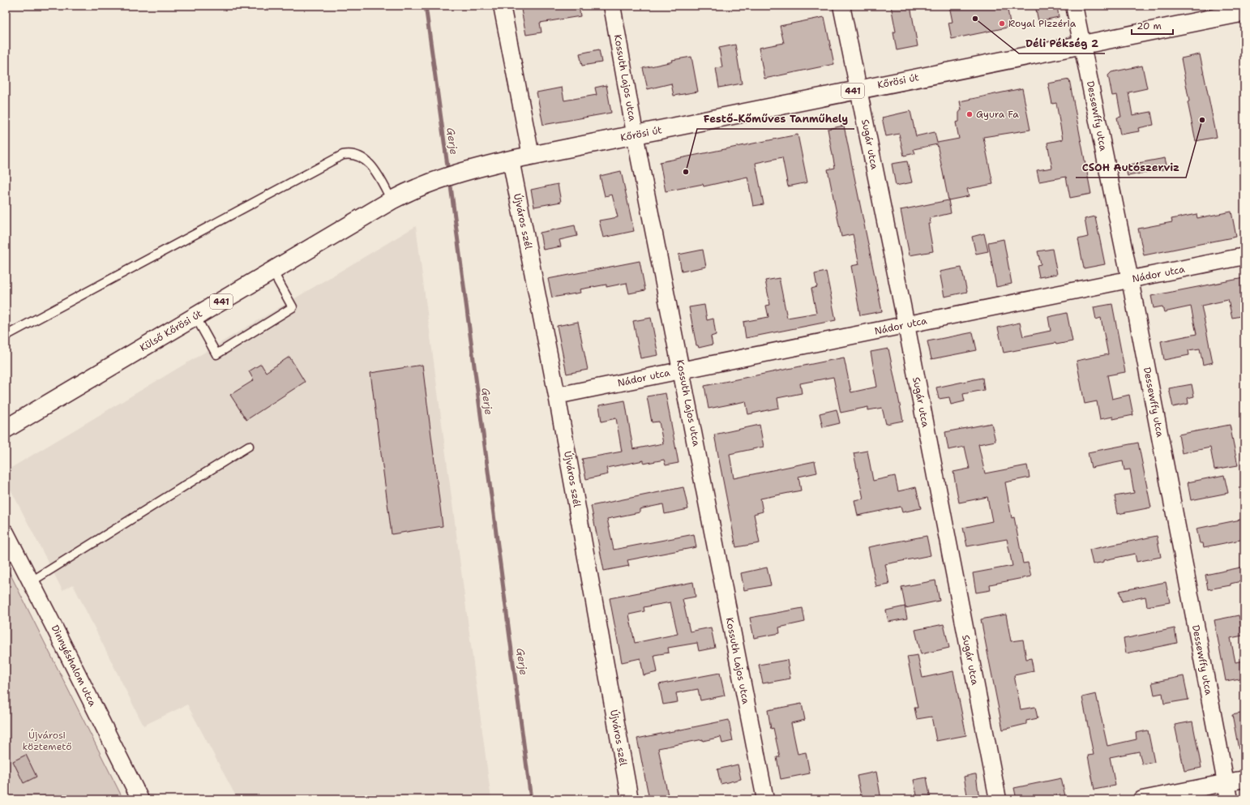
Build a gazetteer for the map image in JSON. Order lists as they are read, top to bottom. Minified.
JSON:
{"streets":{"main road":["Kőrösi út","441","Külső Kőrösi út"],"street":["Kossuth Lajos utca","Dessewffy utca","Sugár utca","Újváros szél","Nádor utca","Dinnyéshalom utca"]},"crossings":[["Kossuth Lajos utca","Kőrösi út"],["Kossuth Lajos utca","Nádor utca"],["Kőrösi út","Dessewffy utca"],["Kőrösi út","Sugár utca"],["Kőrösi út","Újváros szél"],["Kőrösi út","Külső Kőrösi út"],["Dessewffy utca","Nádor utca"],["Sugár utca","Nádor utca"],["Újváros szél","Nádor utca"]],"water":["Gerje"],"parks":["Újvárosi köztemető"],"places":["Déli Pékség 2","Royal Pizzéria","Gyura Fa","CSOH Autószerviz","Festő-Kőműves Tanműhely"],"scale_bar":"20 m"}
